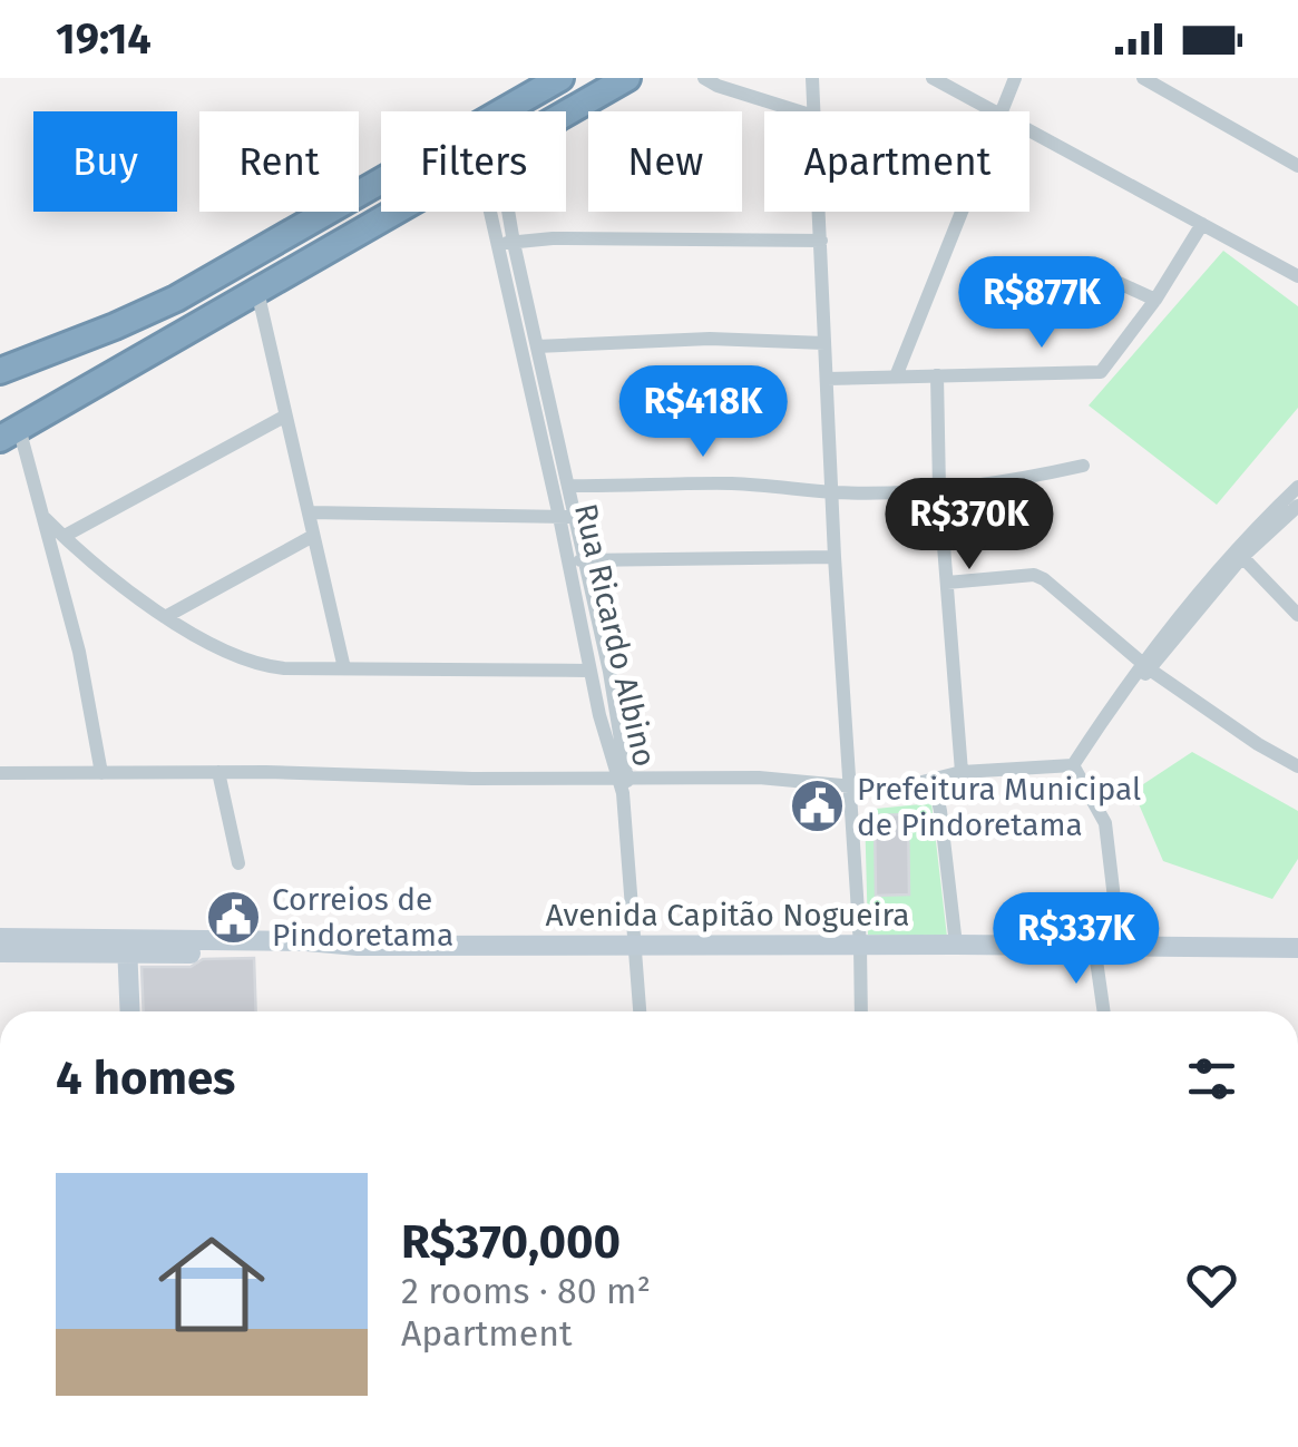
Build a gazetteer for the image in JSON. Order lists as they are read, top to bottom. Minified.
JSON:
{"streets":{"main road":["Avenida Capitão Nogueira"],"street":["Rua Ricardo Albino"]},"crossings":[["Rua Ricardo Albino","Avenida Capitão Nogueira"]],"places":{"public building":["Prefeitura Municipal de Pindoretama","Correios de Pindoretama"]},"page":{"status":"19:14","chip":["Buy","Rent","Filters","New","Apartment"],"price":["R$877K","R$418K","R$370K","R$337K"],"heading":"4 homes","list":[{"name":"R$370,000","note":"2 rooms · 80 m² · Apartment"}]}}
